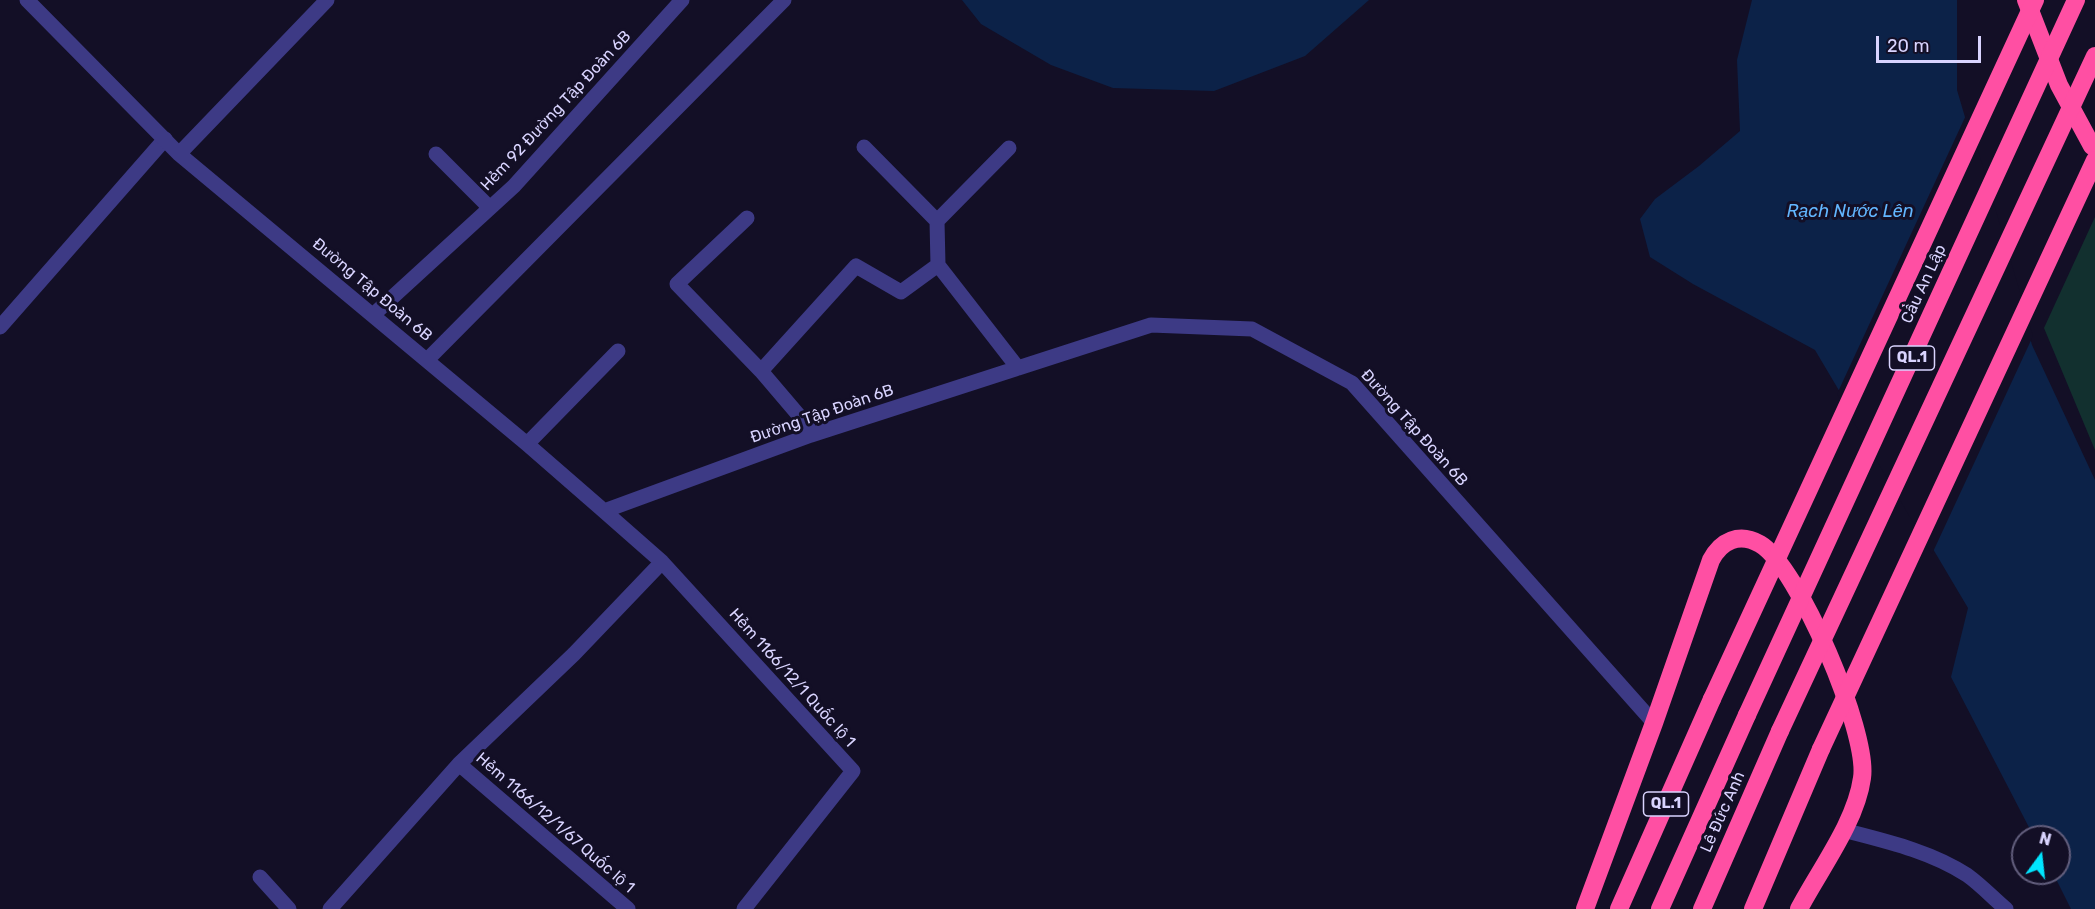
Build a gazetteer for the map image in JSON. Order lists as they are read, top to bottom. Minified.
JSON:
{"streets":{"highway":["Cầu An Lập","QL.1","Lê Đức Anh"],"street":["Hẻm 92 Đường Tập Đoàn 6B","Đường Tập Đoàn 6B","Hẻm 1166/12/1 Quốc lộ 1","Hẻm 1166/12/1/67 Quốc lộ 1"]},"crossings":[["Hẻm 92 Đường Tập Đoàn 6B","Đường Tập Đoàn 6B"],["Cầu An Lập","Lê Đức Anh"],["Đường Tập Đoàn 6B","Hẻm 1166/12/1 Quốc lộ 1"]],"water":["Rạch Nước Lên"],"scale_bar":"20 m","north":"top"}
